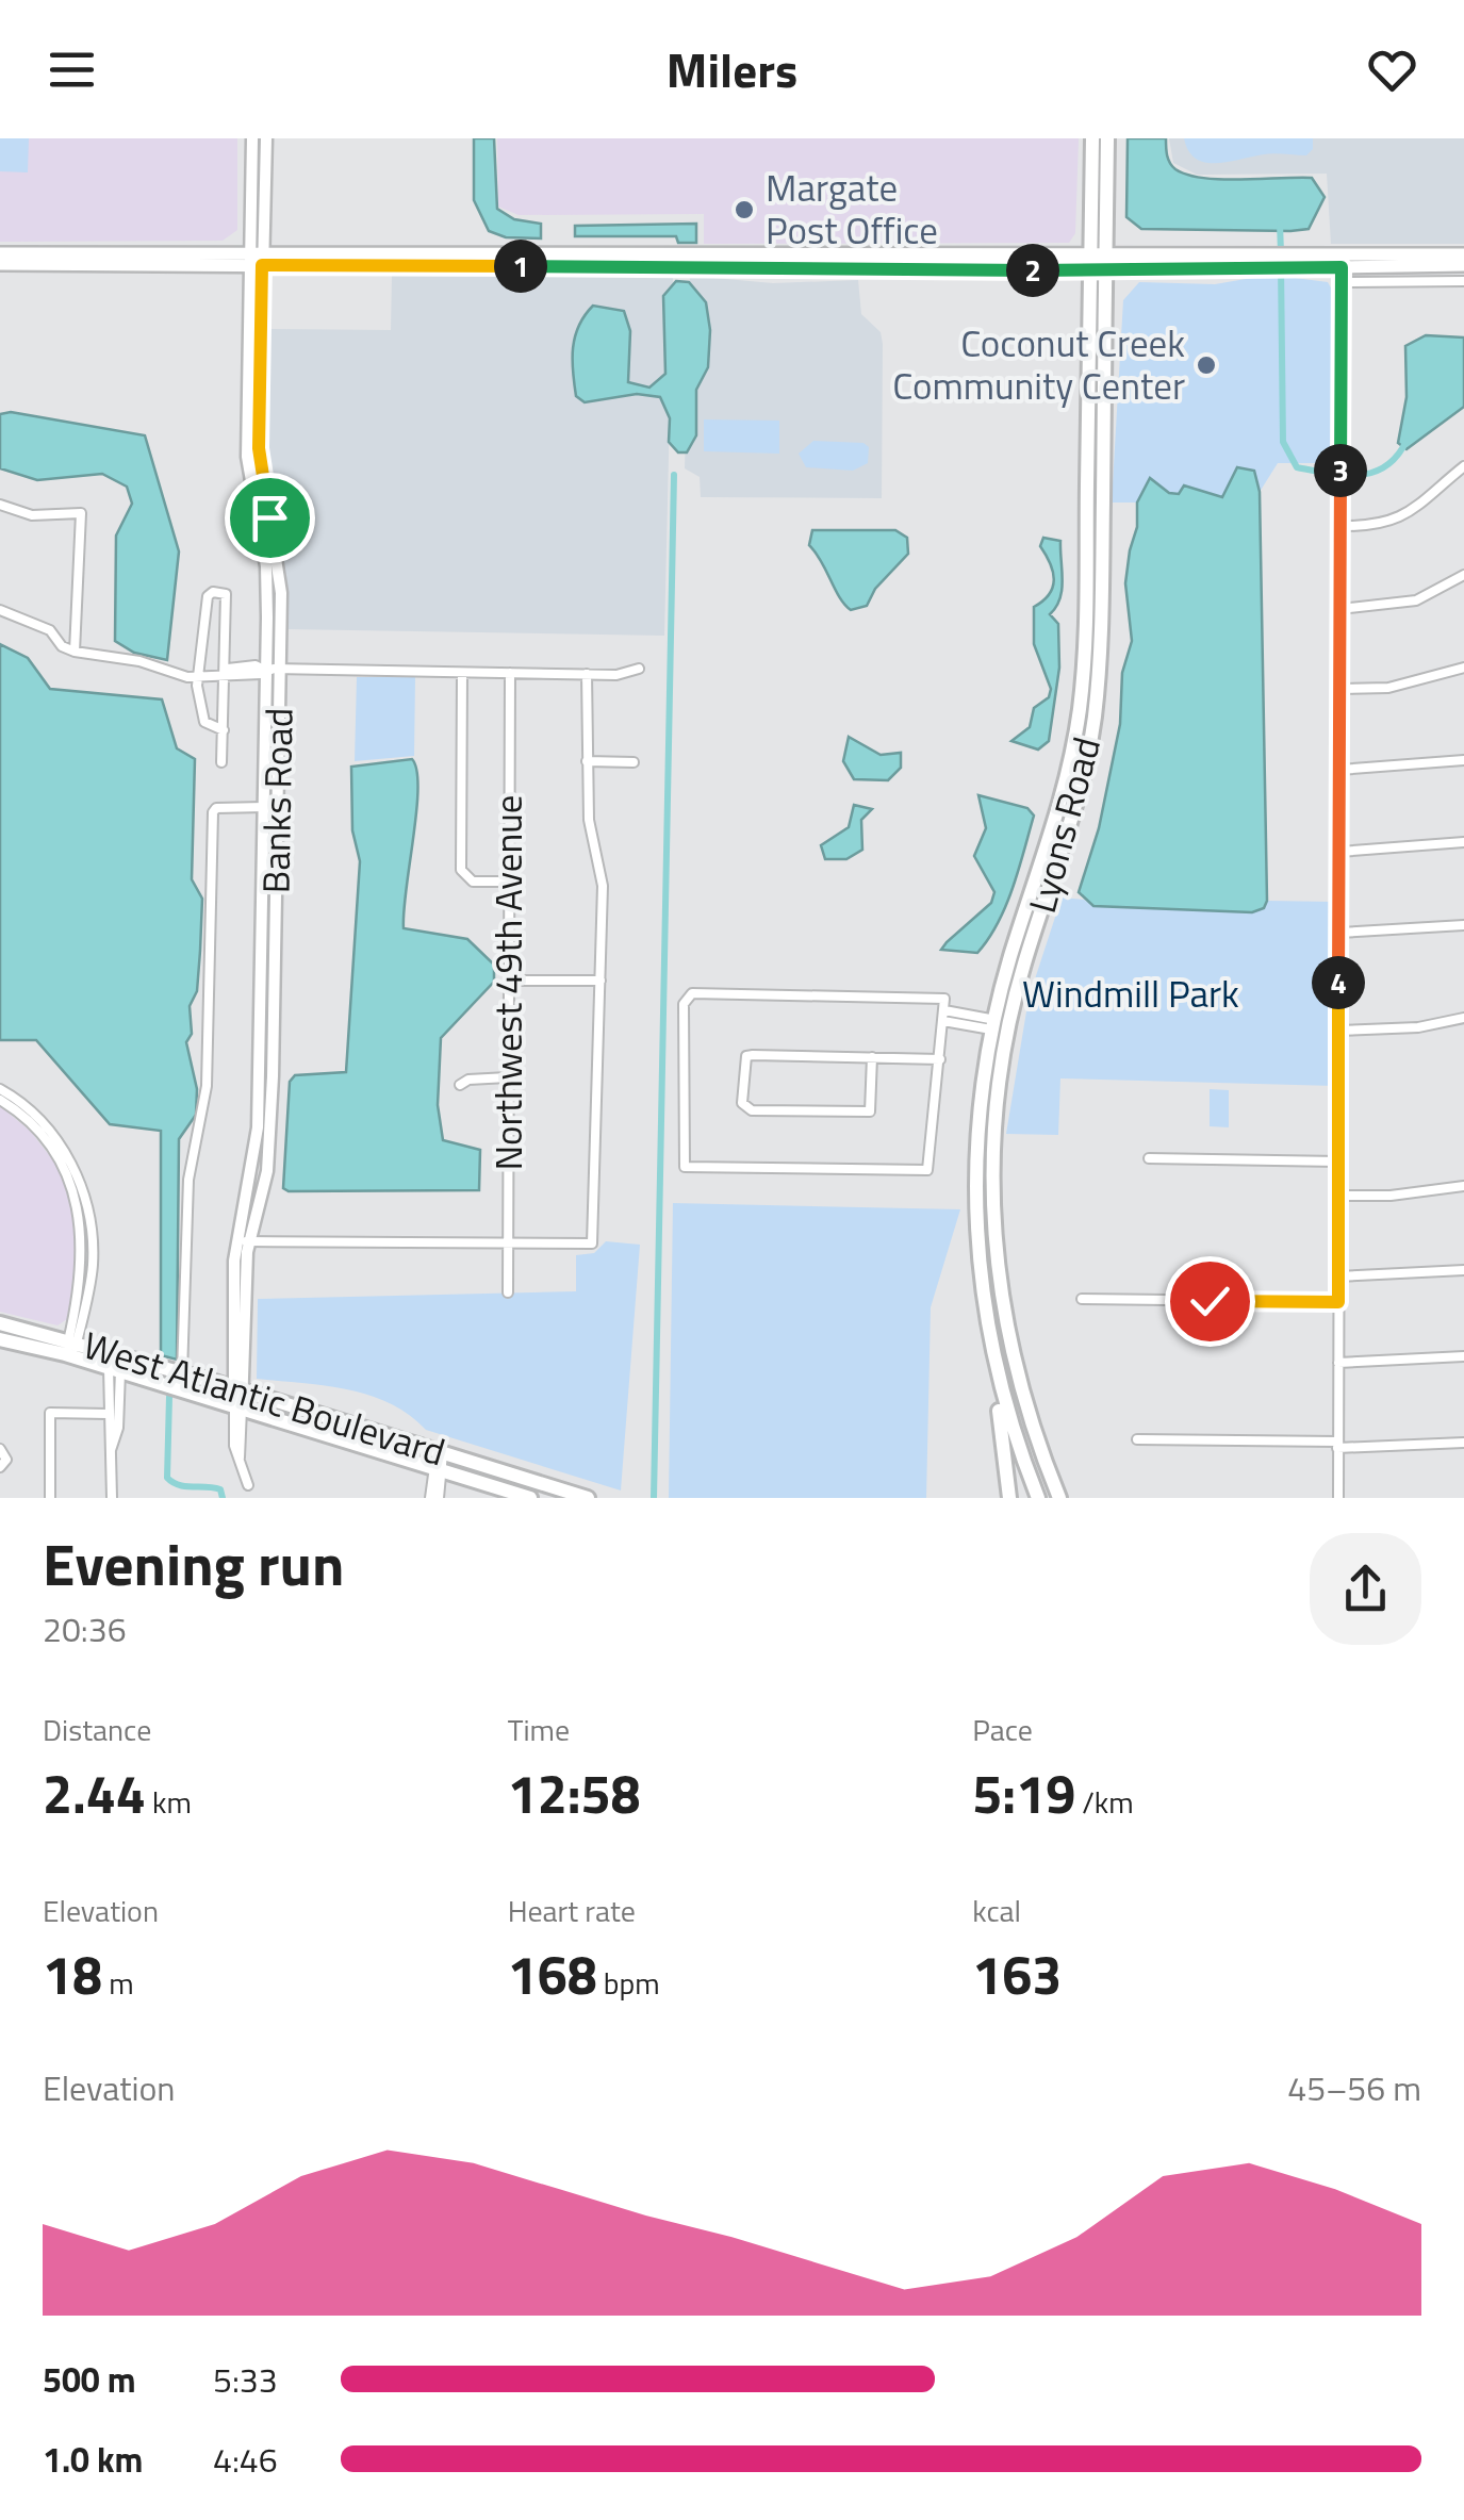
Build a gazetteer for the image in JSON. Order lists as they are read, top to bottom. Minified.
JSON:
{"streets":{"main road":["Lyons Road","West Atlantic Boulevard"],"street":["Banks Road","Northwest 49th Avenue"]},"crossings":[["Banks Road","West Atlantic Boulevard"]],"parks":["Windmill Park"],"places":["Margate Post Office","Coconut Creek Community Center"],"page":{"header":"Milers","pins":["1","2","3","4"],"heading":["Evening run","20:36"],"stats":[["Distance","2.44 km"],["Time","12:58"],["Pace","5:19 /km"],["Elevation","18 m"],["Heart rate","168 bpm"],["kcal","163"]],"chart":["Elevation","45–56 m"],"list":[{"name":"500 m","note":"5:33"},{"name":"1.0 km","note":"4:46"}]}}
